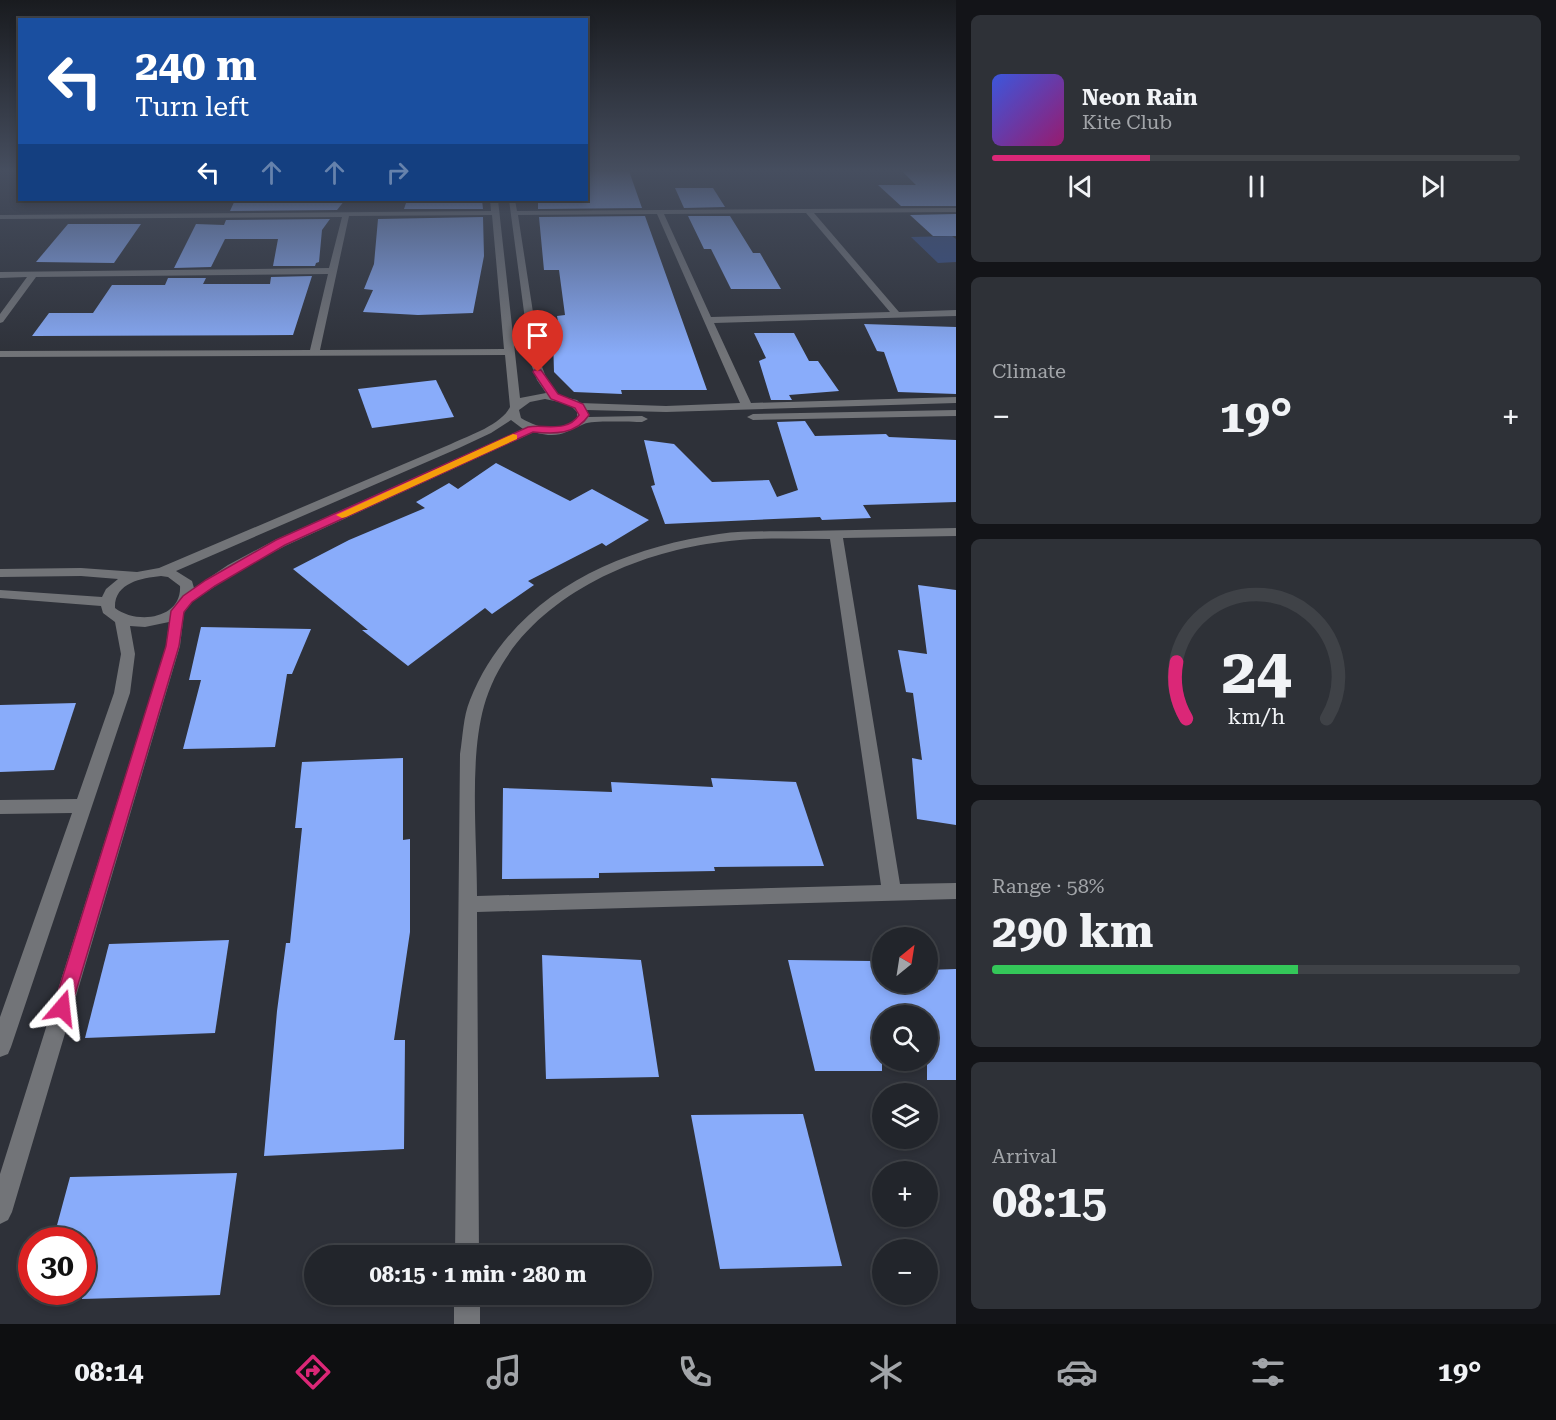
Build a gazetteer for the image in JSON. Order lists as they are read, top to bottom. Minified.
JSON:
{"north":"top right","page":{"turn":["240 m","Turn left"],"song":["Neon Rain","Kite Club"],"tile":["Climate",["Range · 58%","290 km"],["Arrival","08:15"]],"heat":["−","19°","+"],"map_buttons":["+","−"],"limit":"30","trip":"08:15 · 1 min · 280 m","tabs":["08:14","19°"],"gauge":["24","km/h"]}}
